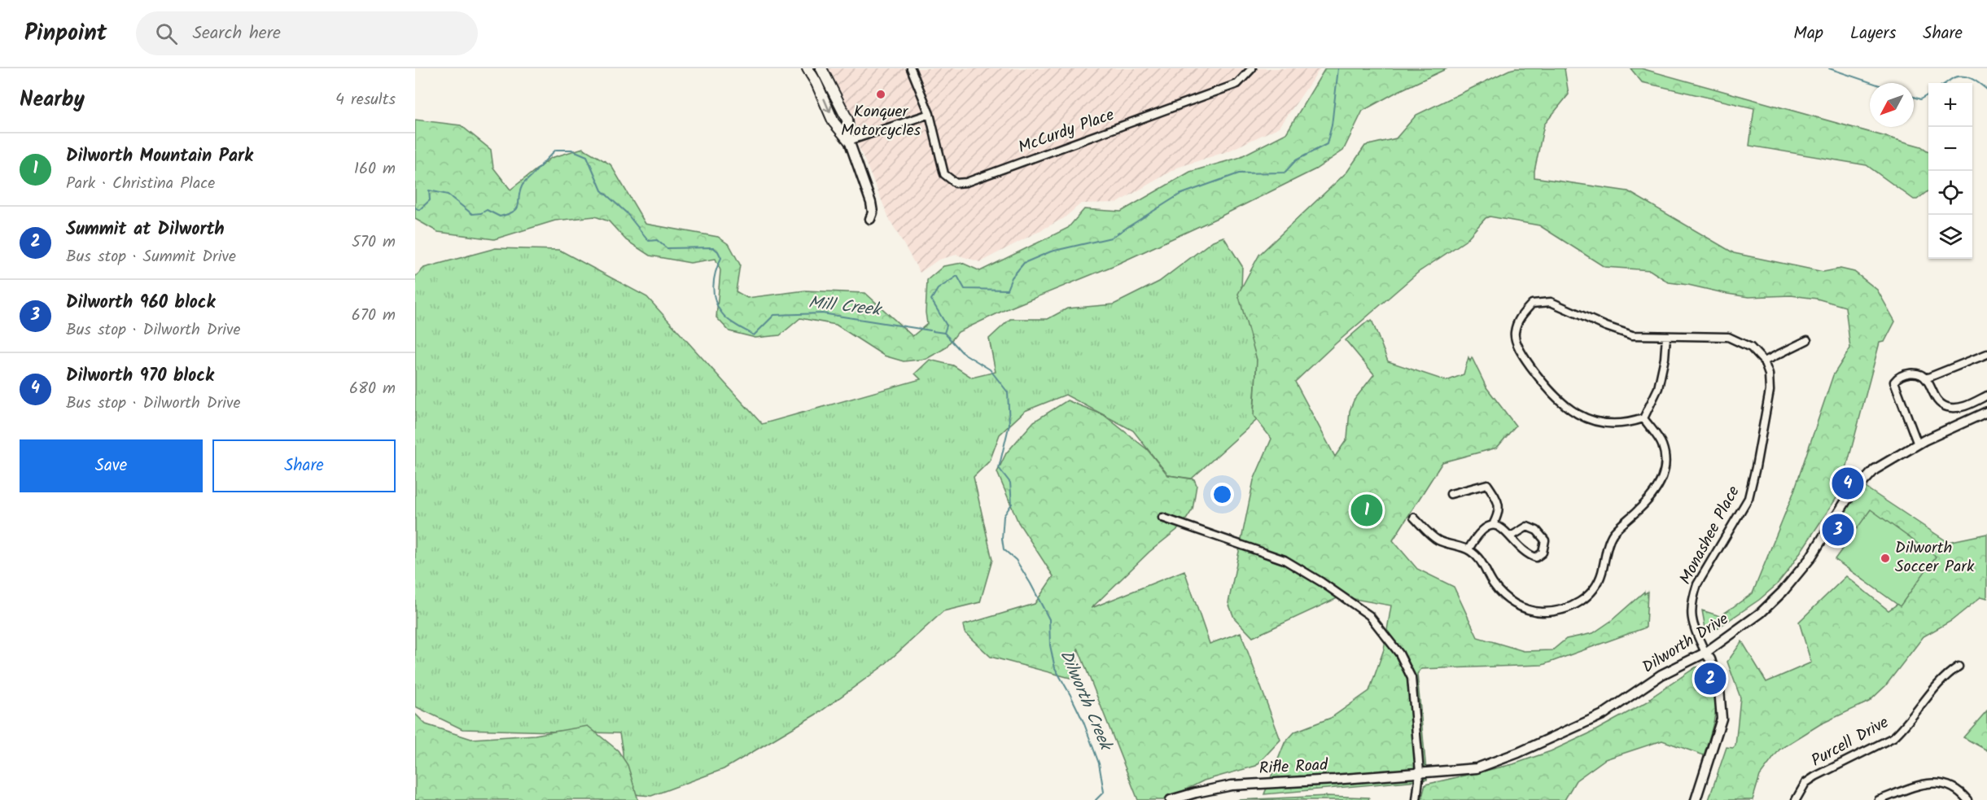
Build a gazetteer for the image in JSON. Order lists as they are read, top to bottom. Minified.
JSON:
{"streets":{"street":["McCurdy Place","Monashee Place","Dilworth Drive","Purcell Drive","Rifle Road"]},"crossings":[["Monashee Place","Dilworth Drive"],["Dilworth Drive","Rifle Road"]],"water":["Mill Creek","Dilworth Creek"],"places":["Konquer Motorcycles","Dilworth Soccer Park"],"north":"bottom left","page":{"header":"Pinpoint","search":"Search here","nav":["Map","Layers","Share"],"heading":["Nearby","4 results"],"map_buttons":["+","−"],"list":[{"mark":"1","name":"Dilworth Mountain Park","note":"Park · Christina Place","value":"160 m"},{"mark":"2","name":"Summit at Dilworth","note":"Bus stop · Summit Drive","value":"570 m"},{"mark":"3","name":"Dilworth 960 block","note":"Bus stop · Dilworth Drive","value":"670 m"},{"mark":"4","name":"Dilworth 970 block","note":"Bus stop · Dilworth Drive","value":"680 m"}],"buttons":["Save","Share"],"pins":["4","1","3","2"]}}
